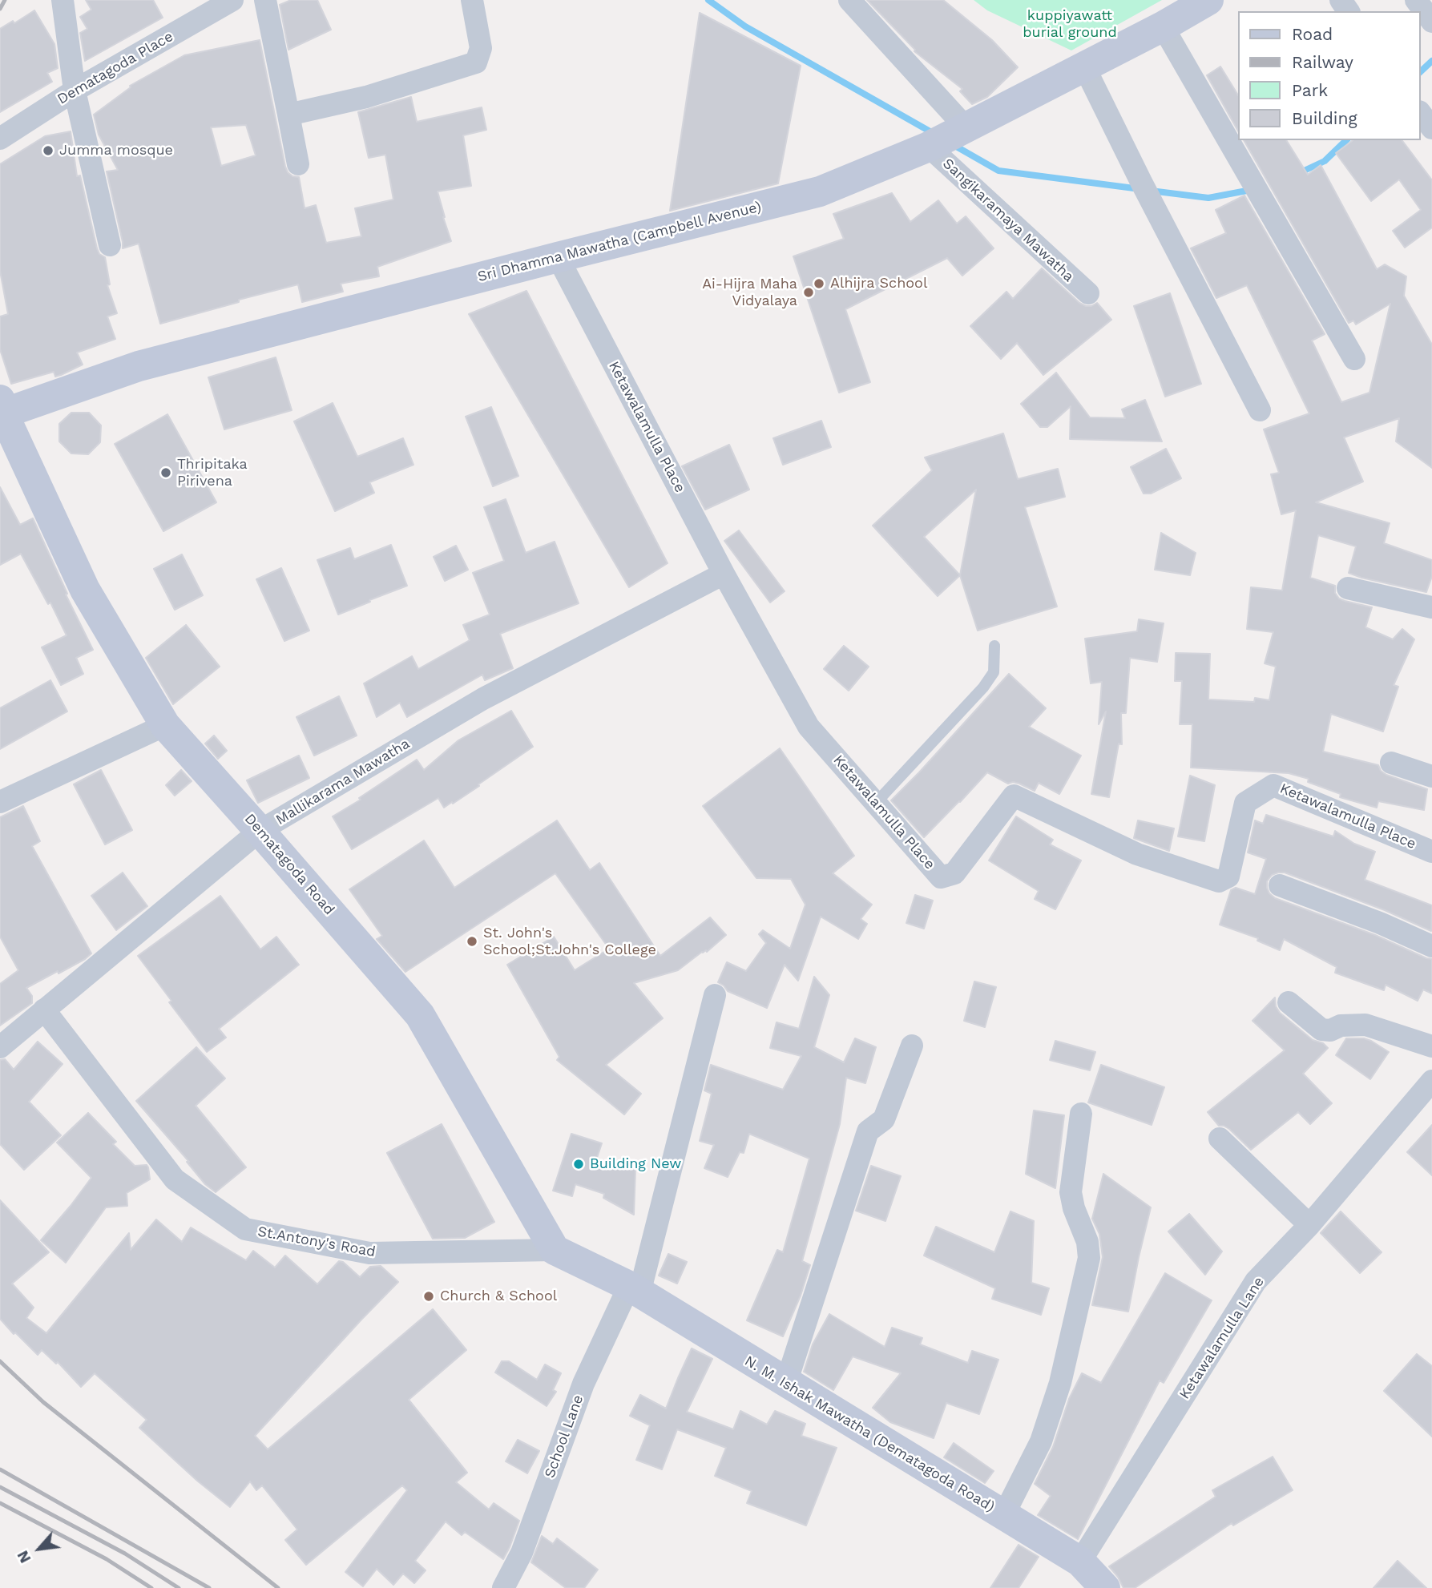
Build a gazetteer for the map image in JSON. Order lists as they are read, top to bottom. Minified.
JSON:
{"streets":{"main road":["Sri Dhamma Mawatha (Campbell Avenue)","Dematagoda Road","N. M. Ishak Mawatha (Dematagoda Road)"],"street":["Dematagoda Place","Sangikaramaya Mawatha","Ketawalamulla Place","Mallikarama Mawatha","St.Antony's Road","Ketawalamulla Lane","School Lane"]},"crossings":[["Sangikaramaya Mawatha","Sri Dhamma Mawatha (Campbell Avenue)"],["Sri Dhamma Mawatha (Campbell Avenue)","Ketawalamulla Place"],["Sri Dhamma Mawatha (Campbell Avenue)","Dematagoda Road"],["Ketawalamulla Place","Mallikarama Mawatha"],["Mallikarama Mawatha","Dematagoda Road"],["Mallikarama Mawatha","St.Antony's Road"],["Dematagoda Road","St.Antony's Road"],["Ketawalamulla Lane","N. M. Ishak Mawatha (Dematagoda Road)"],["N. M. Ishak Mawatha (Dematagoda Road)","School Lane"]],"parks":["kuppiyawatt burial ground"],"places":["Jumma mosque","Alhijra School","Ai-Hijra Maha Vidyalaya","Thripitaka Pirivena","St. John's School;St.John's College","Building New","Church & School"],"legend":["Road","Railway","Park","Building"],"north":"bottom left"}
